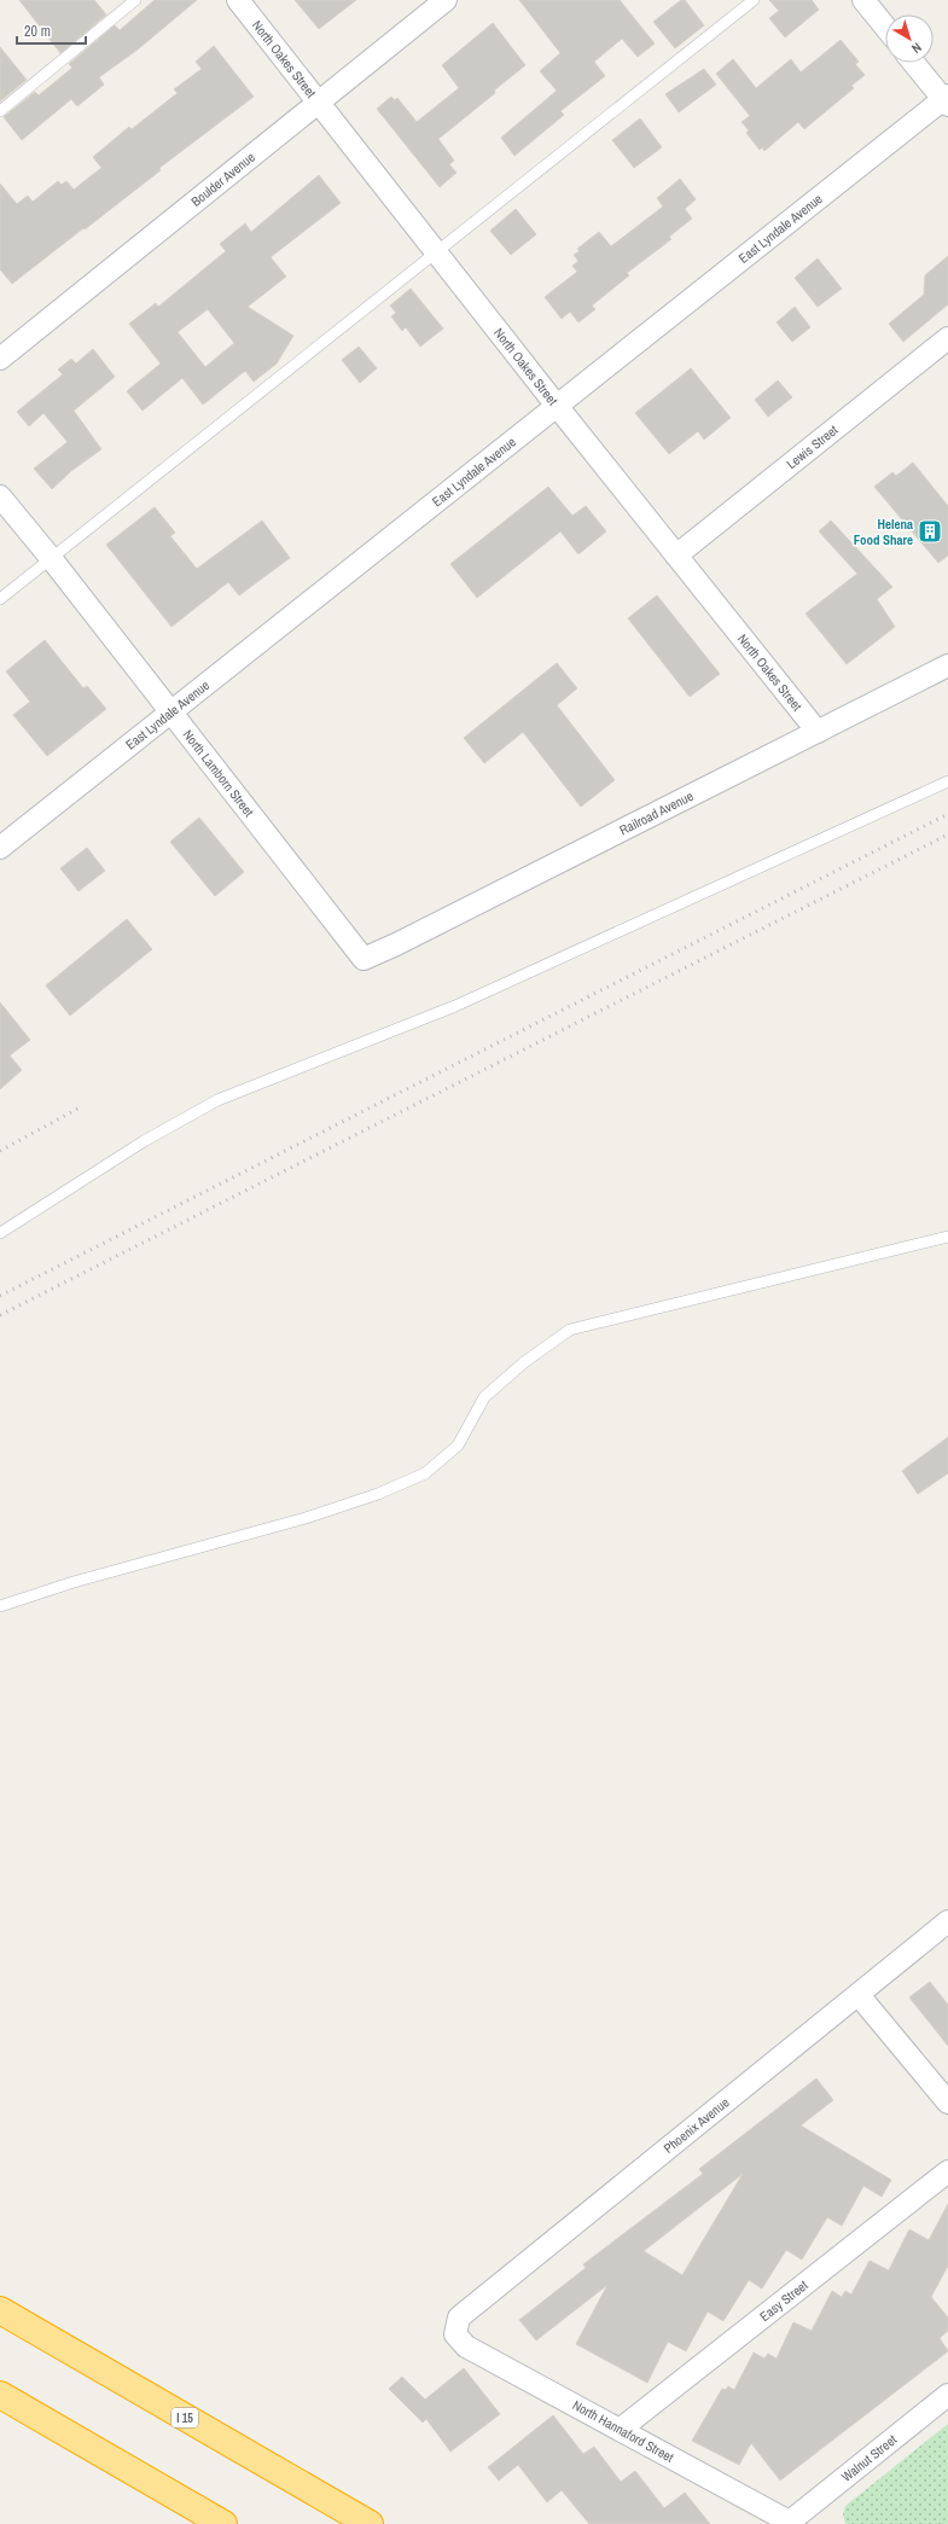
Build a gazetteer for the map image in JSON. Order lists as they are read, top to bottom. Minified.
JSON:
{"streets":{"highway":["I 15"],"street":["North Oakes Street","Boulder Avenue","East Lyndale Avenue","Lewis Street","North Lamborn Street","Railroad Avenue","Phoenix Avenue","Easy Street","North Hannaford Street","Walnut Street"]},"crossings":[["North Oakes Street","Boulder Avenue"],["North Oakes Street","East Lyndale Avenue"],["North Oakes Street","Lewis Street"],["North Oakes Street","Railroad Avenue"],["East Lyndale Avenue","North Lamborn Street"],["North Lamborn Street","Railroad Avenue"],["Phoenix Avenue","North Hannaford Street"],["Easy Street","North Hannaford Street"],["North Hannaford Street","Walnut Street"]],"places":{"building":["Helena Food Share"]},"scale_bar":"20 m","north":"bottom right"}
